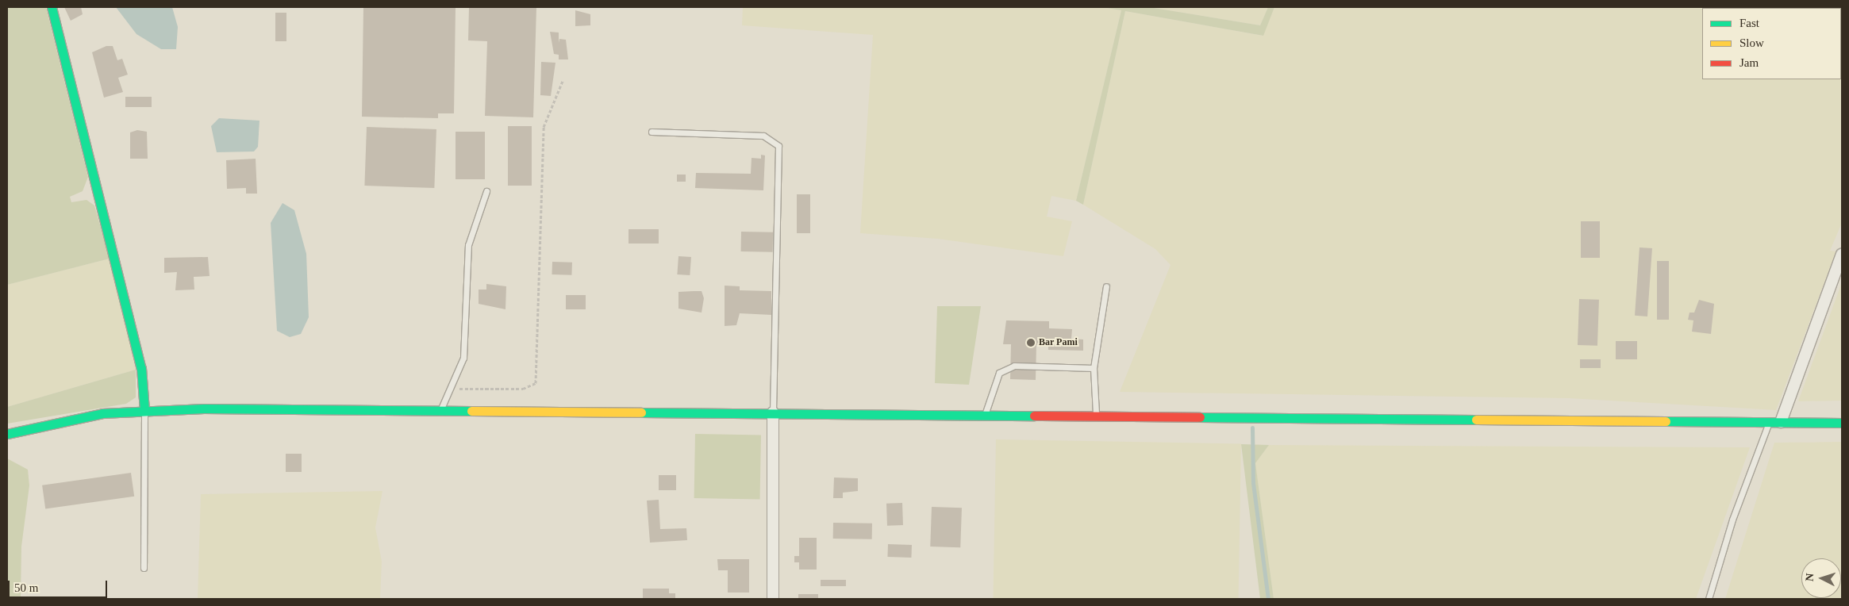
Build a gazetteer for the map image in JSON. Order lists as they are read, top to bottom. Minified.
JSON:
{"places":["Bar Pami"],"legend":["Fast","Slow","Jam"],"scale_bar":"50 m","north":"left"}
